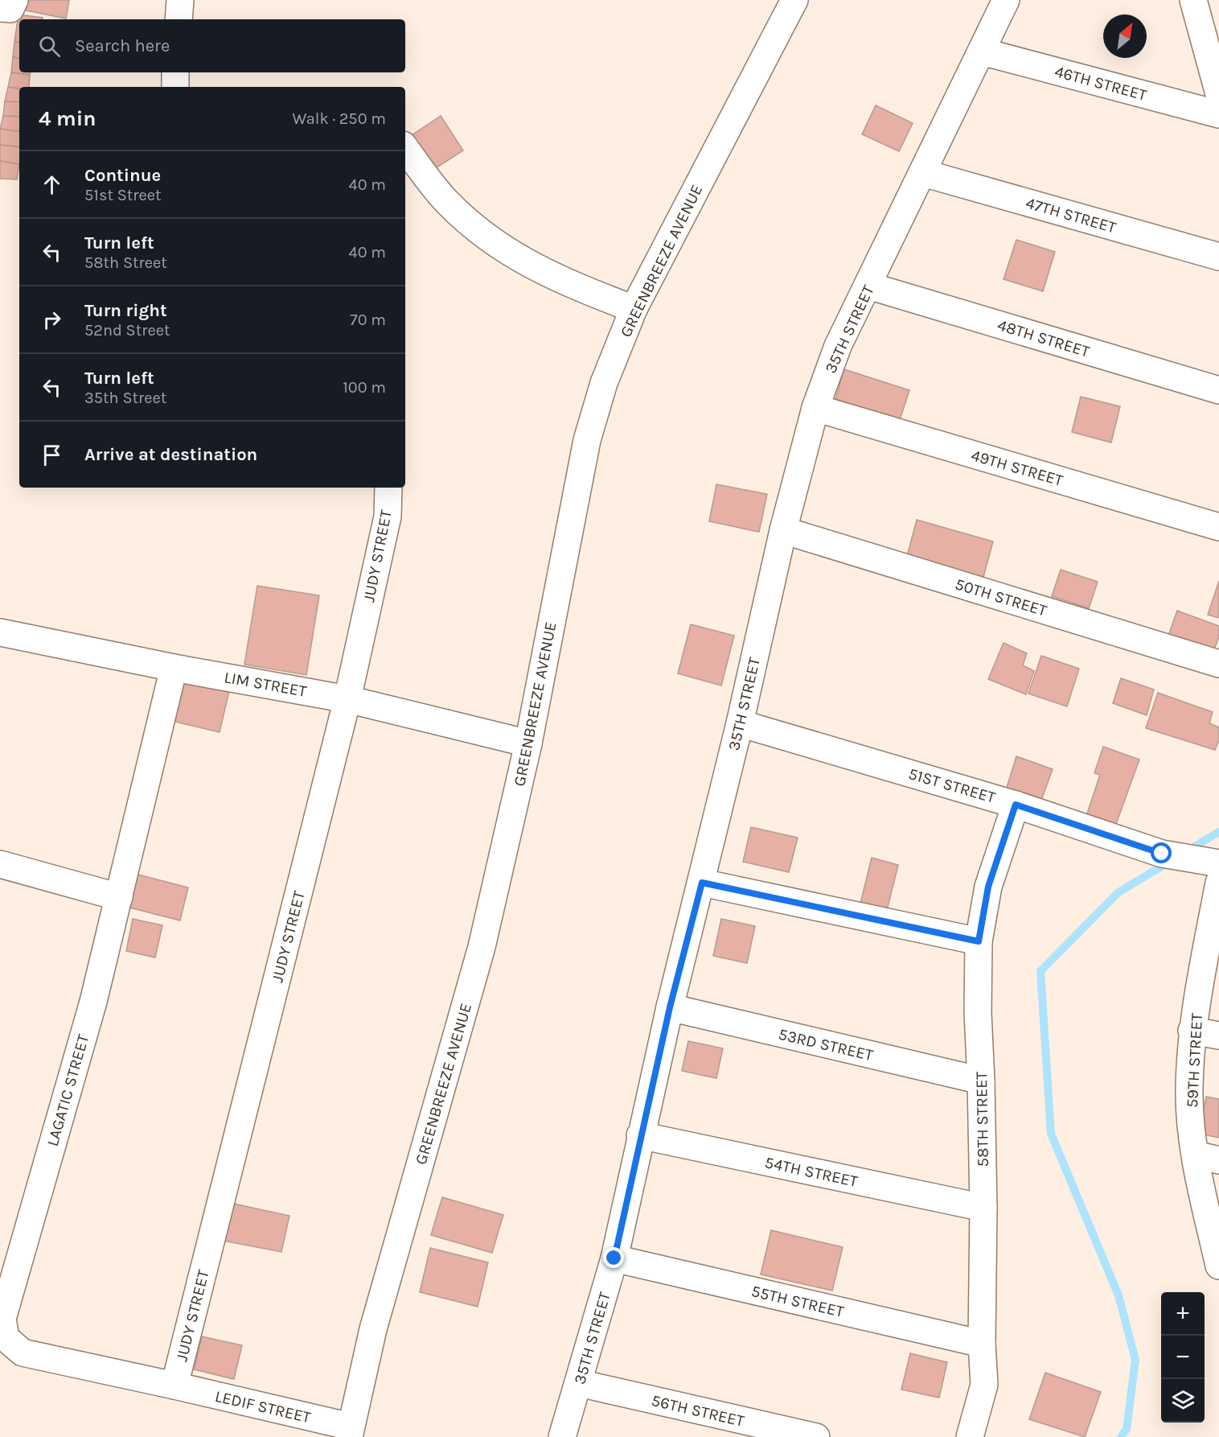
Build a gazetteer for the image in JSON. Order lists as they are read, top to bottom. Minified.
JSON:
{"streets":{"street":["46TH STREET","47TH STREET","GREENBREEZE AVENUE","35TH STREET","48TH STREET","49TH STREET","JUDY STREET","50TH STREET","LIM STREET","51ST STREET","53RD STREET","59TH STREET","LAGATIC STREET","58TH STREET","54TH STREET","55TH STREET","LEDIF STREET","56TH STREET"]},"crossings":[["46TH STREET","35TH STREET"],["47TH STREET","35TH STREET"],["GREENBREEZE AVENUE","LIM STREET"],["GREENBREEZE AVENUE","LEDIF STREET"],["35TH STREET","48TH STREET"],["35TH STREET","49TH STREET"],["35TH STREET","50TH STREET"],["35TH STREET","51ST STREET"],["35TH STREET","53RD STREET"],["35TH STREET","54TH STREET"],["35TH STREET","55TH STREET"],["35TH STREET","56TH STREET"],["JUDY STREET","LIM STREET"],["JUDY STREET","LAGATIC STREET"],["JUDY STREET","LEDIF STREET"],["LIM STREET","LAGATIC STREET"],["51ST STREET","58TH STREET"],["53RD STREET","58TH STREET"],["LAGATIC STREET","LEDIF STREET"],["58TH STREET","54TH STREET"],["58TH STREET","55TH STREET"]],"north":"top right","page":{"search":"Search here","heading":["4 min","Walk · 250 m"],"list":[["Continue","51st Street","40 m"],["Turn left","58th Street","40 m"],["Turn right","52nd Street","70 m"],["Turn left","35th Street","100 m"],"Arrive at destination"],"map_buttons":["+","−"]}}
